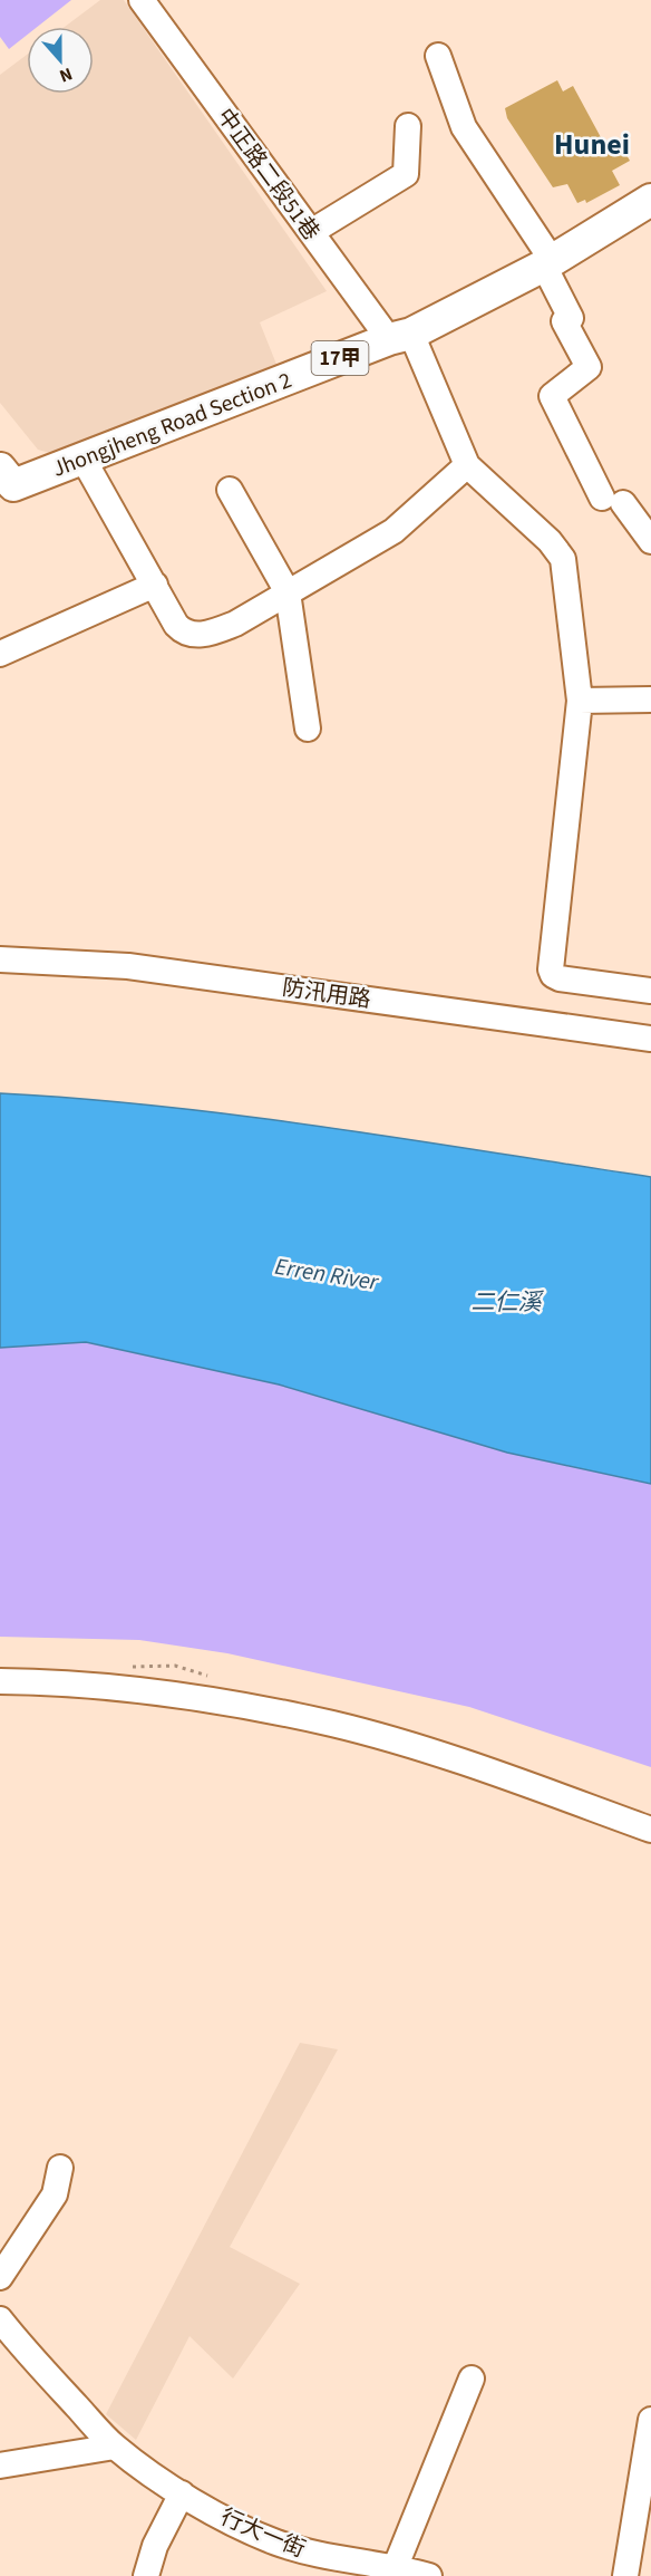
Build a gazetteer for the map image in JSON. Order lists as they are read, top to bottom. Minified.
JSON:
{"streets":{"main road":["17甲","Jhongjheng Road Section 2"],"street":["中正路二段51巷","防汛用路","行大一街"]},"crossings":[["中正路二段51巷","Jhongjheng Road Section 2"]],"districts":["Hunei"],"water":["Erren River","二仁溪"],"north":"bottom"}
